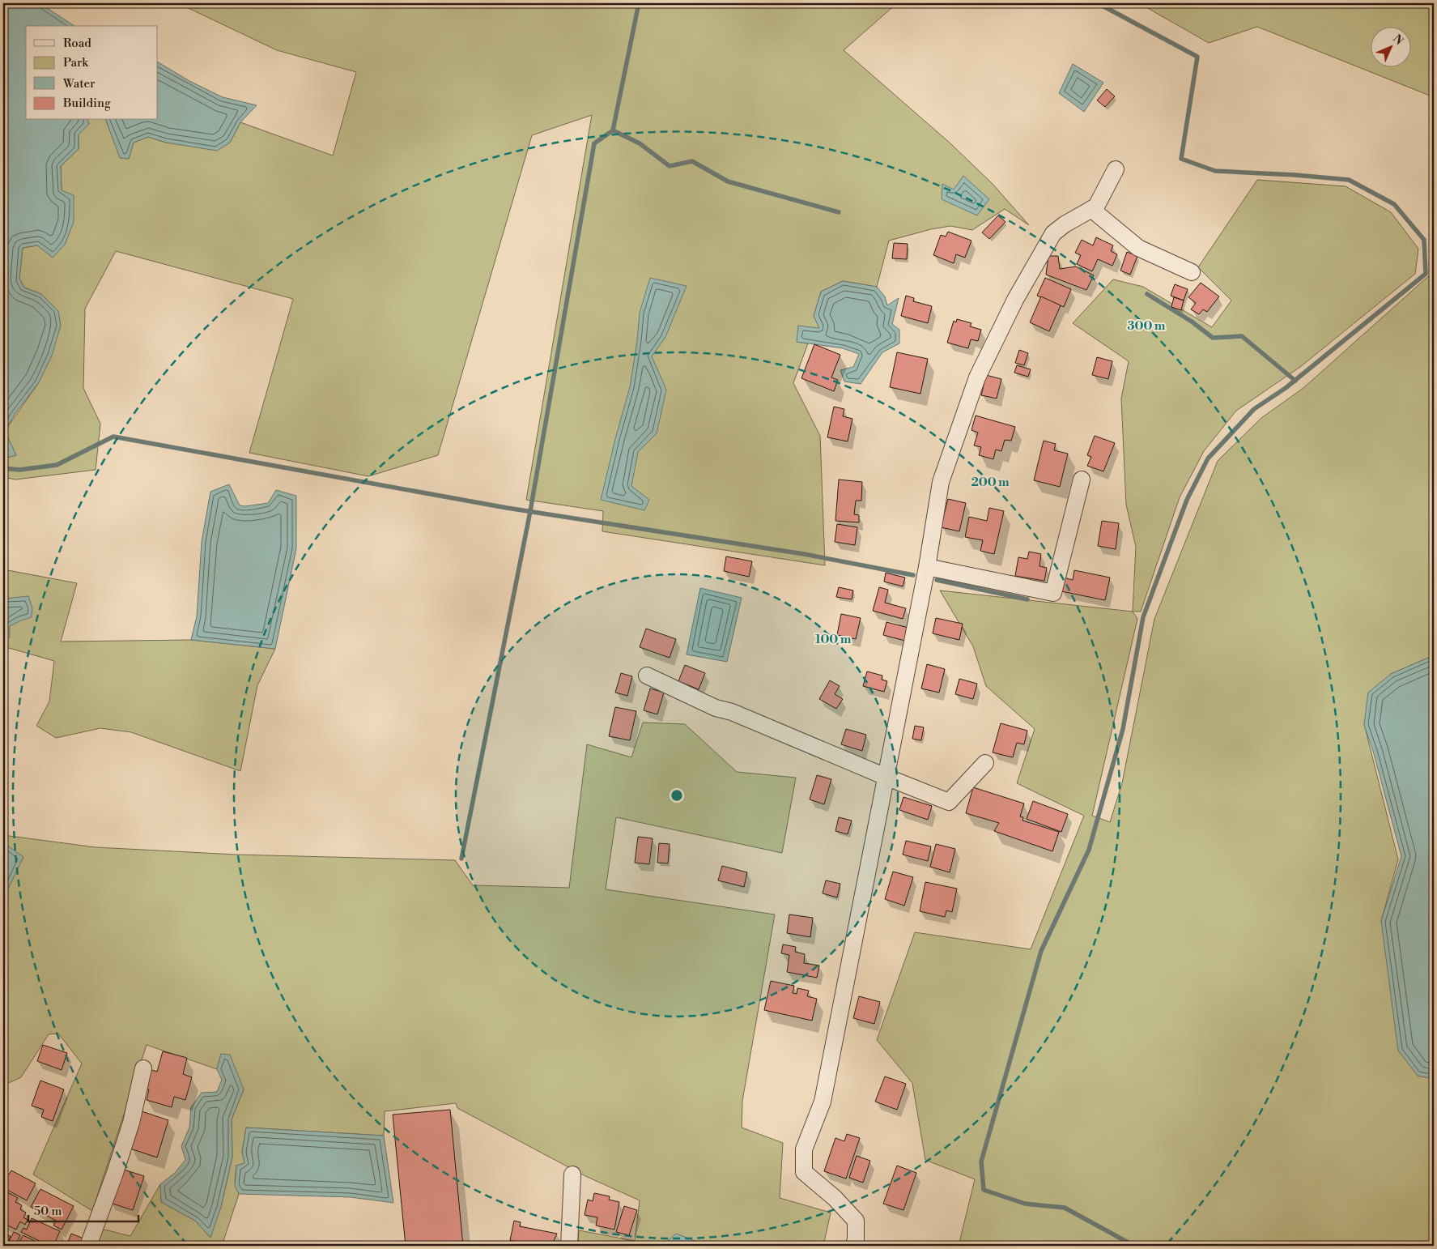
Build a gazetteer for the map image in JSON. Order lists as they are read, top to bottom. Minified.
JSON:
{"legend":["Road","Park","Water","Building"],"scale_bar":"50 m","north":"top right","rings":["300 m","200 m","100 m"]}
